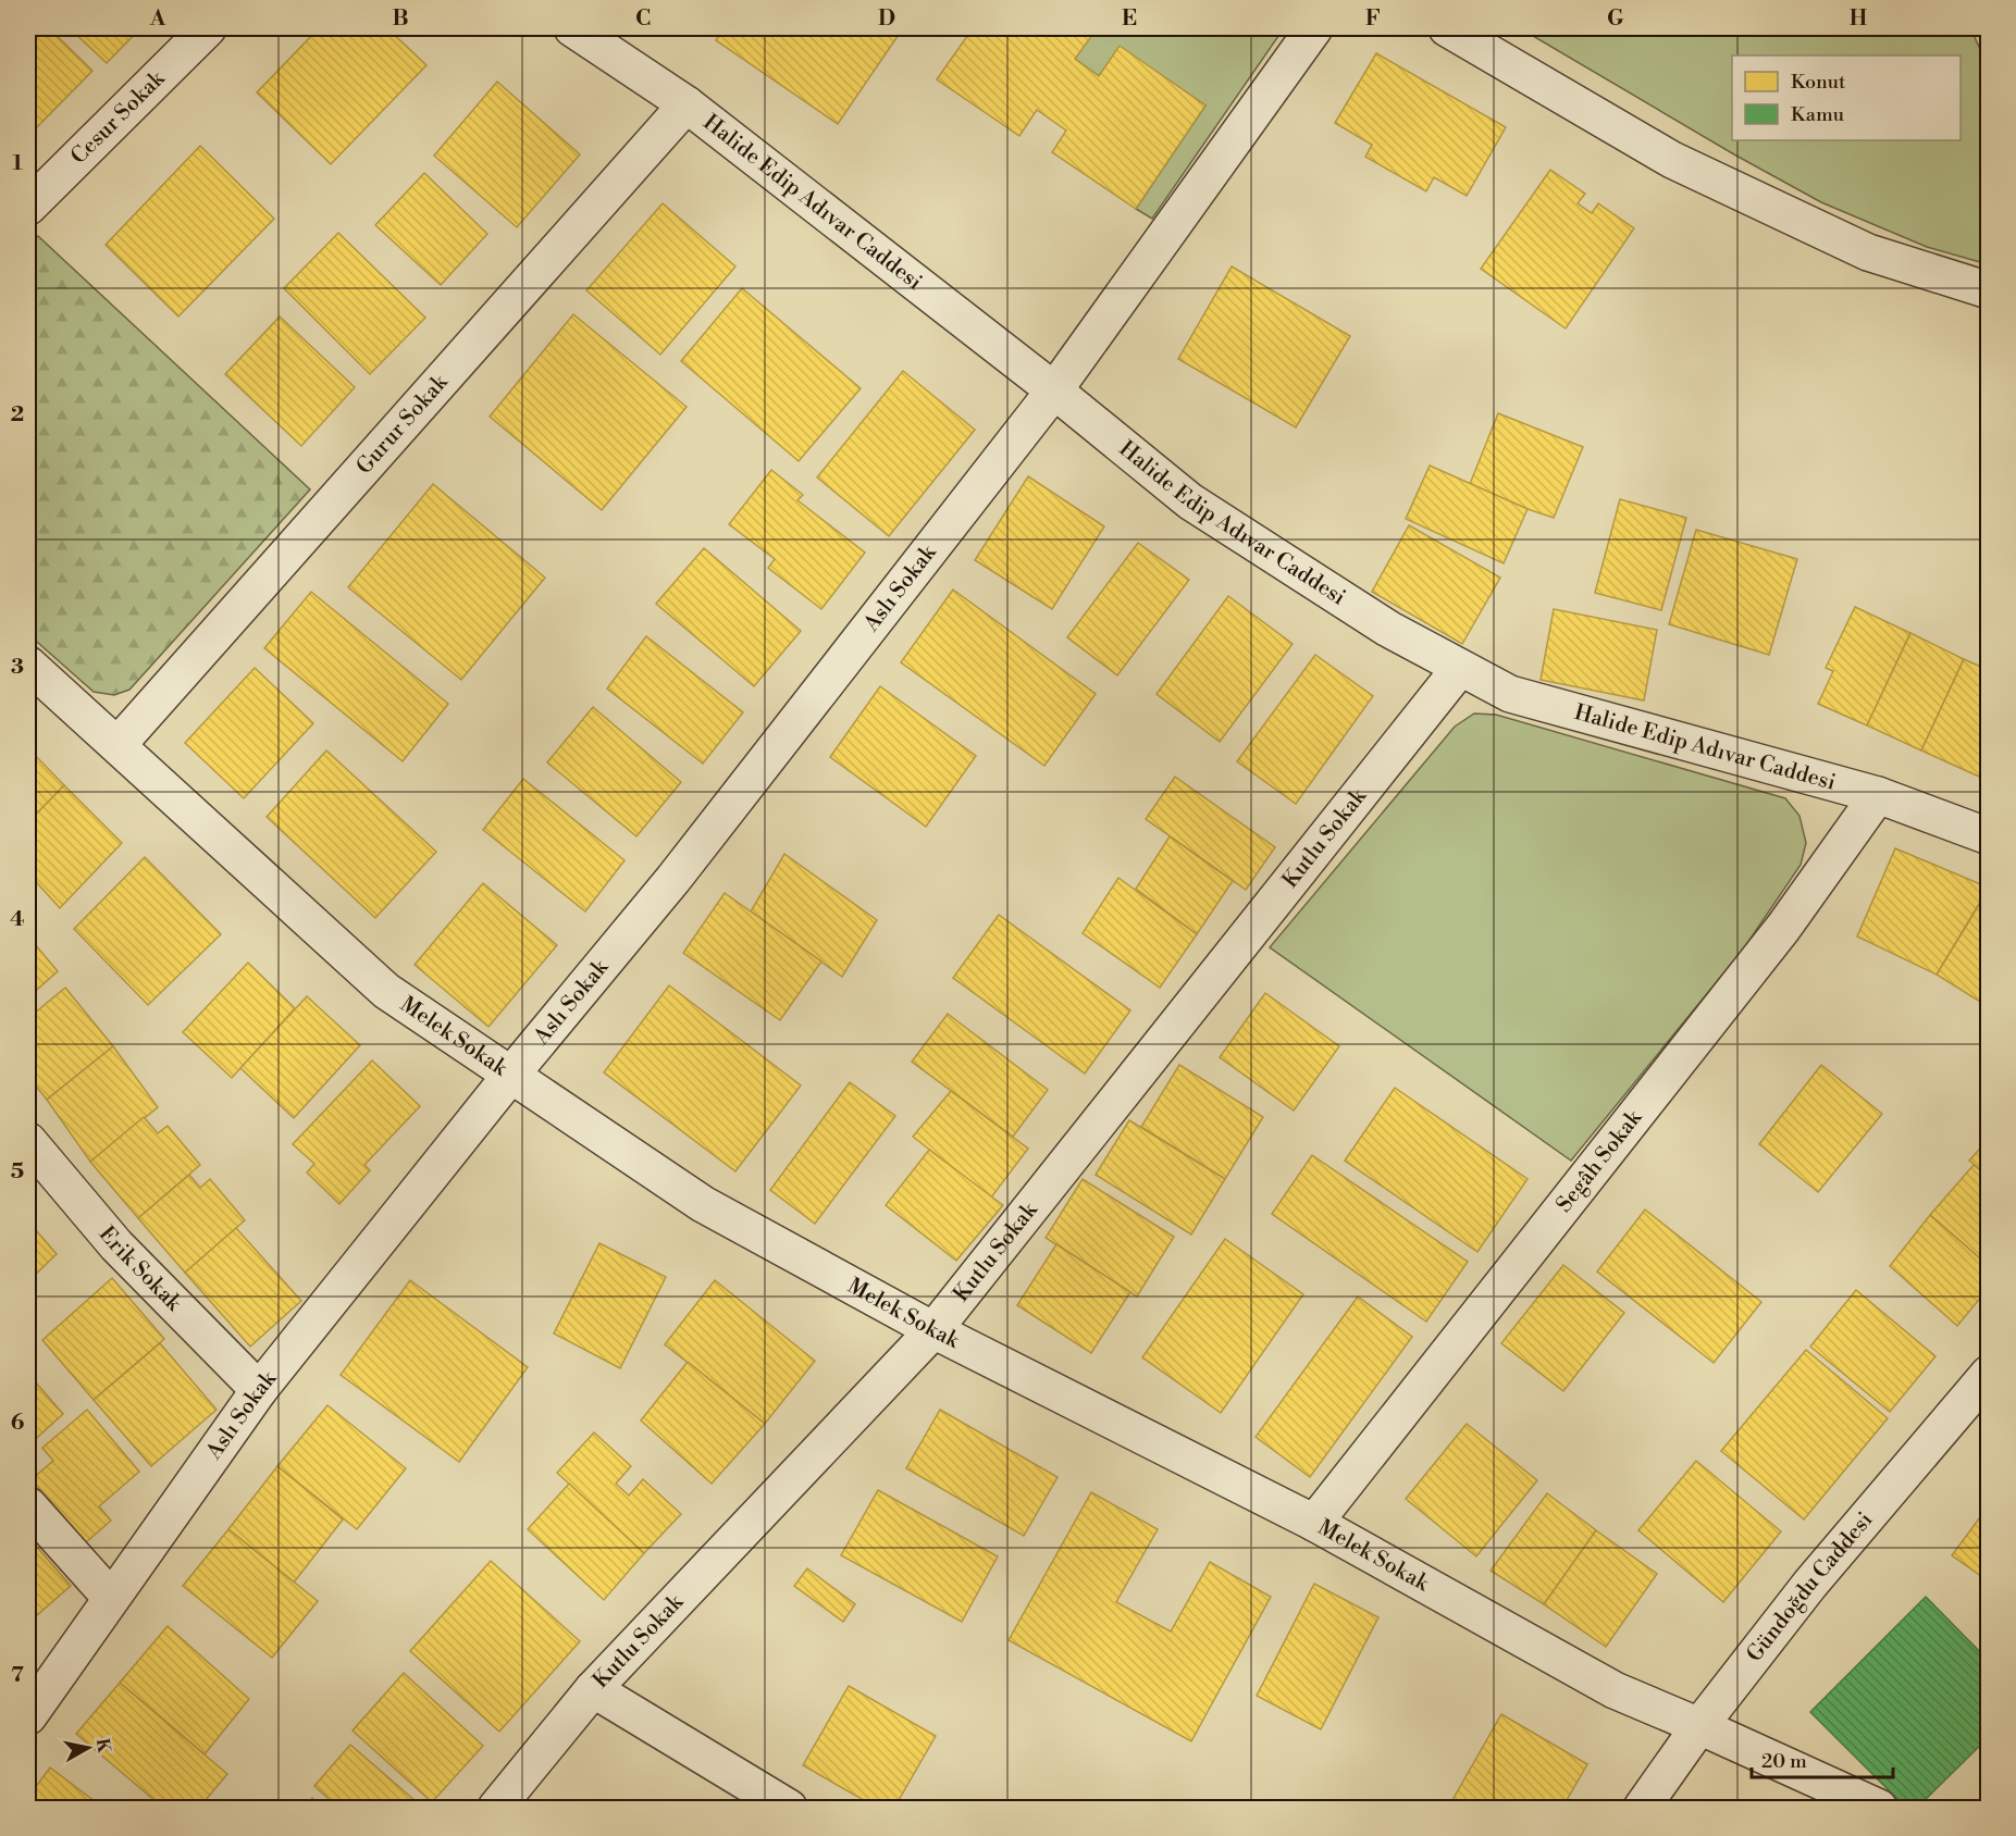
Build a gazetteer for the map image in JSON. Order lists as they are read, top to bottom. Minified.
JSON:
{"streets":{"street":["Cesur Sokak","Halide Edip Adıvar Caddesi","Gurur Sokak","Aslı Sokak","Kutlu Sokak","Melek Sokak","Segâh Sokak","Erik Sokak","Gündoğdu Caddesi"]},"crossings":[["Halide Edip Adıvar Caddesi","Gurur Sokak"],["Halide Edip Adıvar Caddesi","Aslı Sokak"],["Halide Edip Adıvar Caddesi","Kutlu Sokak"],["Halide Edip Adıvar Caddesi","Segâh Sokak"],["Gurur Sokak","Melek Sokak"],["Aslı Sokak","Melek Sokak"],["Aslı Sokak","Erik Sokak"],["Kutlu Sokak","Melek Sokak"],["Melek Sokak","Segâh Sokak"],["Melek Sokak","Gündoğdu Caddesi"]],"legend":["Konut","Kamu"],"scale_bar":"20 m","north":"right","grid":{"columns":["A","B","C","D","E","F","G","H"],"rows":["1","2","3","4","5","6","7"]}}
